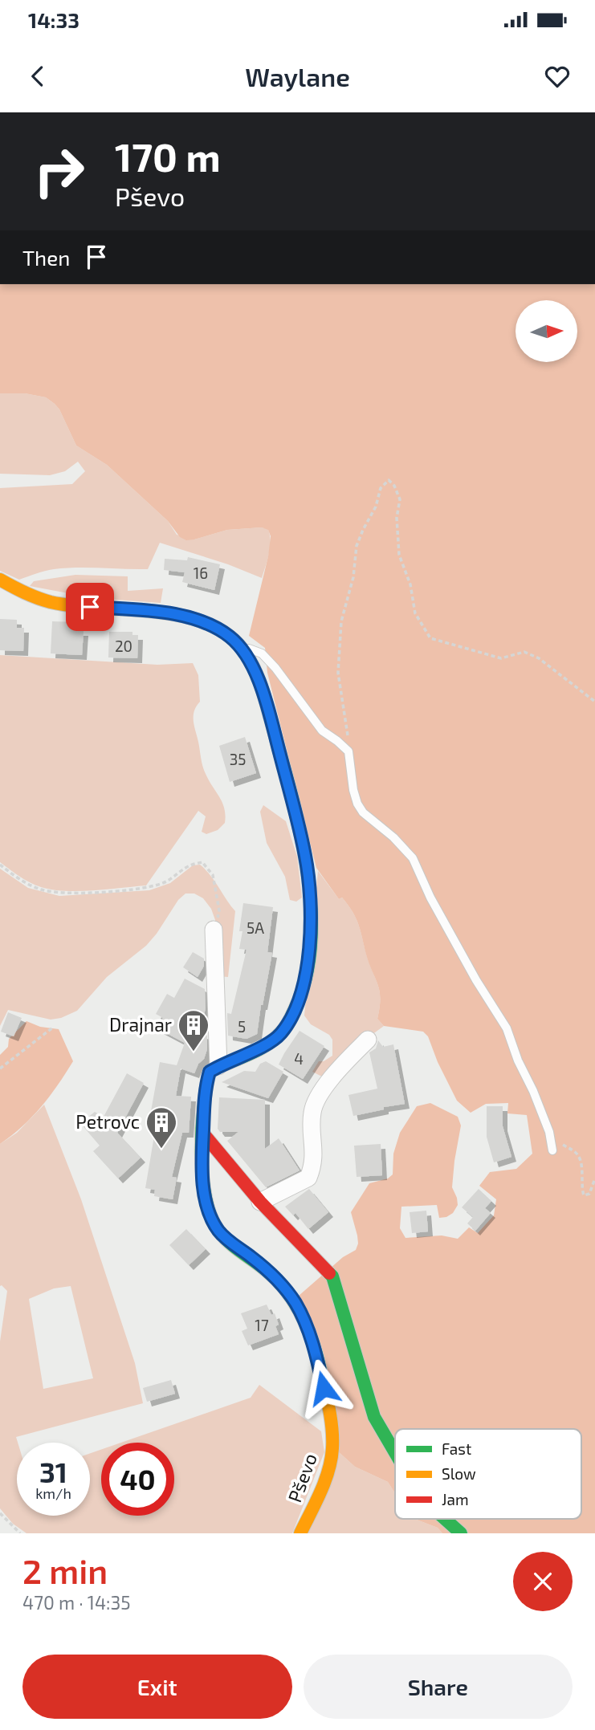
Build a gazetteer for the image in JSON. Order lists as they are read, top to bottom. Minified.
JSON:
{"streets":{"street":["Pševo"]},"places":{"building":["Drajnar","Petrovc"]},"house_numbers":["16","20","35","5A","5","4","17"],"legend":["Fast","Slow","Jam"],"north":"right","page":{"status":"14:33","header":"Waylane","turn":["170 m","Pševo"],"then":"Then","speed":"31 km/h","limit":"40","heading":["2 min","470 m · 14:35"],"buttons":["Exit","Share"]}}
